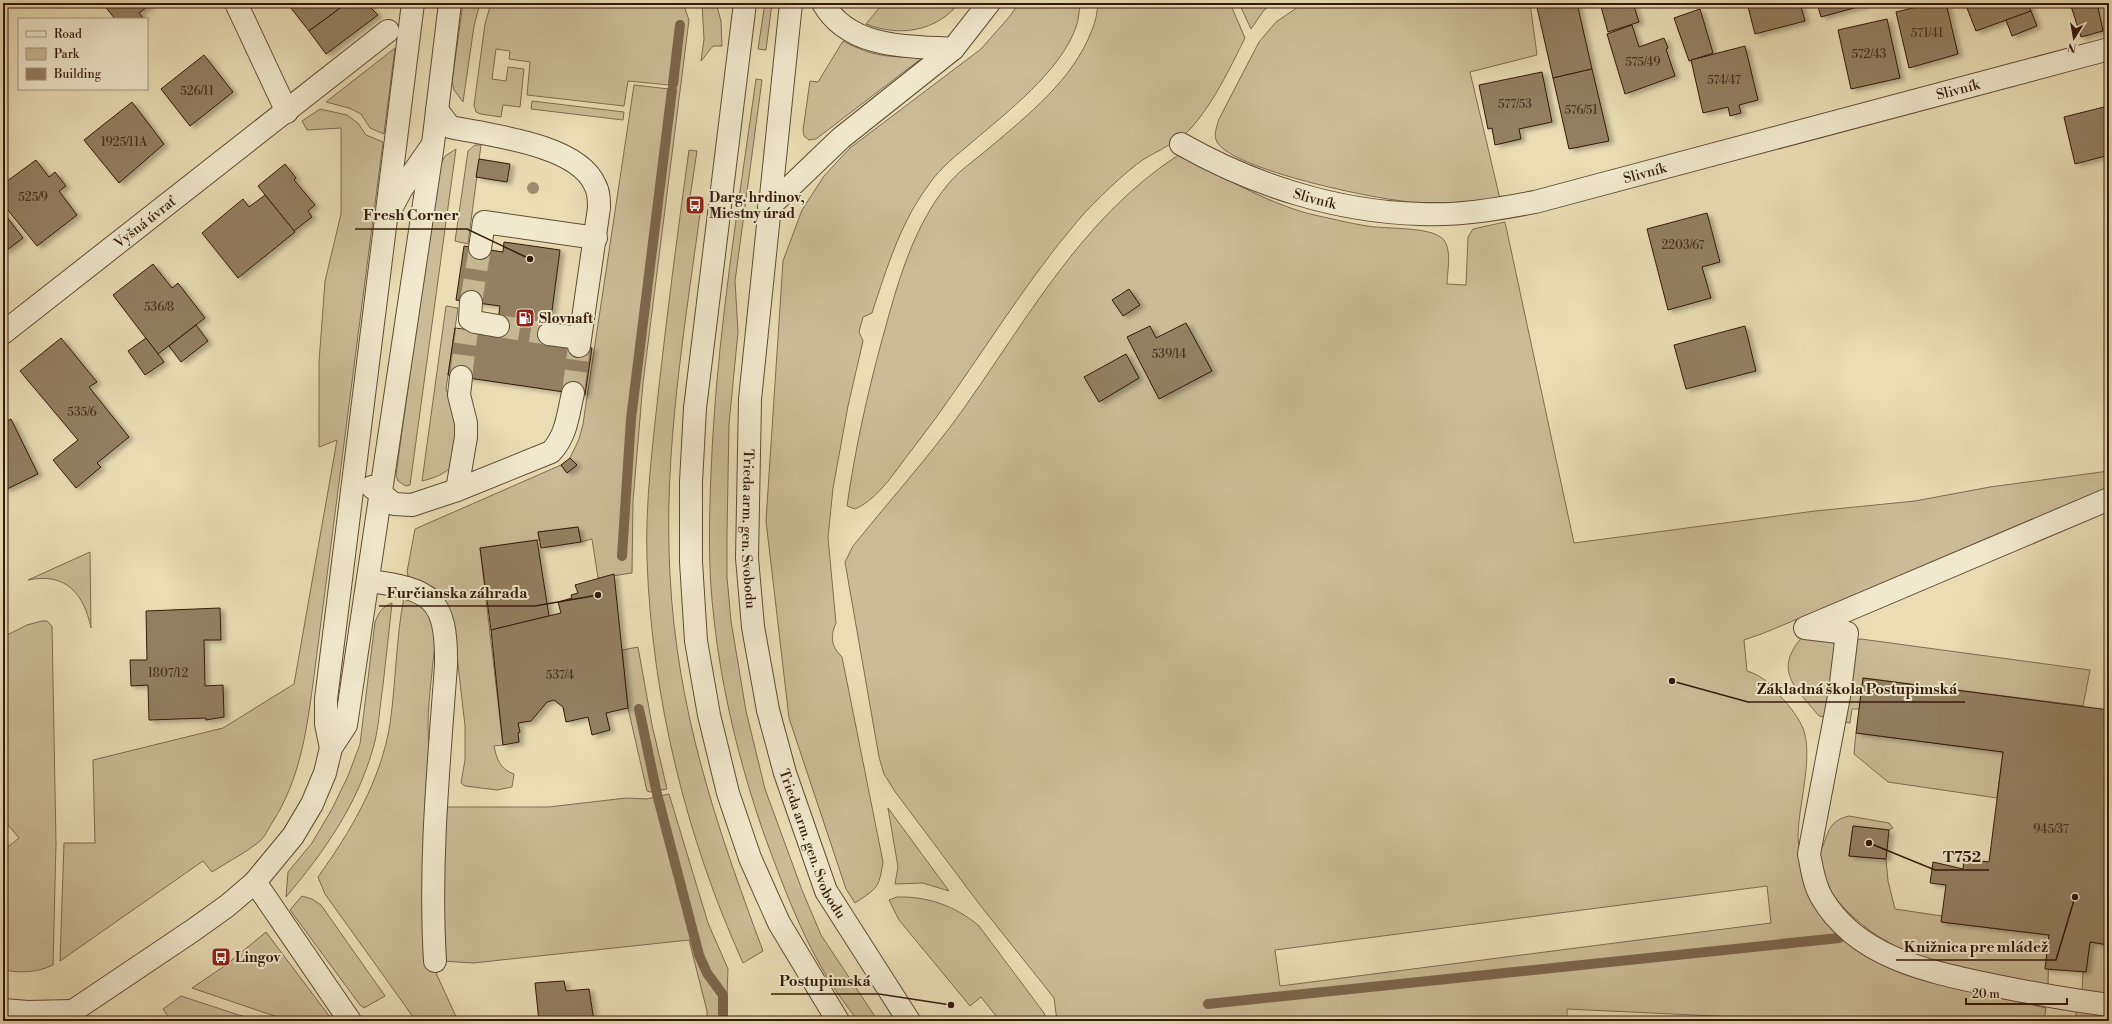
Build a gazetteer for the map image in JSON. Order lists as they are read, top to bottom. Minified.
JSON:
{"streets":{"street":["Slivník","Vyšná úvrať","Trieda arm. gen. Svobodu"]},"places":{"bus stop":["Darg. hrdinov, Miestny úrad","Lingov"],"other":["Fresh Corner","Furčianska záhrada","Základná škola Postupimská","T752","Knižnica pre mládež","Postupimská"],"fuel station":["Slovnaft"]},"house_numbers":["571/41","572/43","575/49","574/47","526/11","577/53","576/51","1925/11A","525/9","2203/67","536/8","539/14","535/6","1807/12","537/4","945/37"],"legend":["Road","Park","Building"],"scale_bar":"20 m","north":"bottom"}
